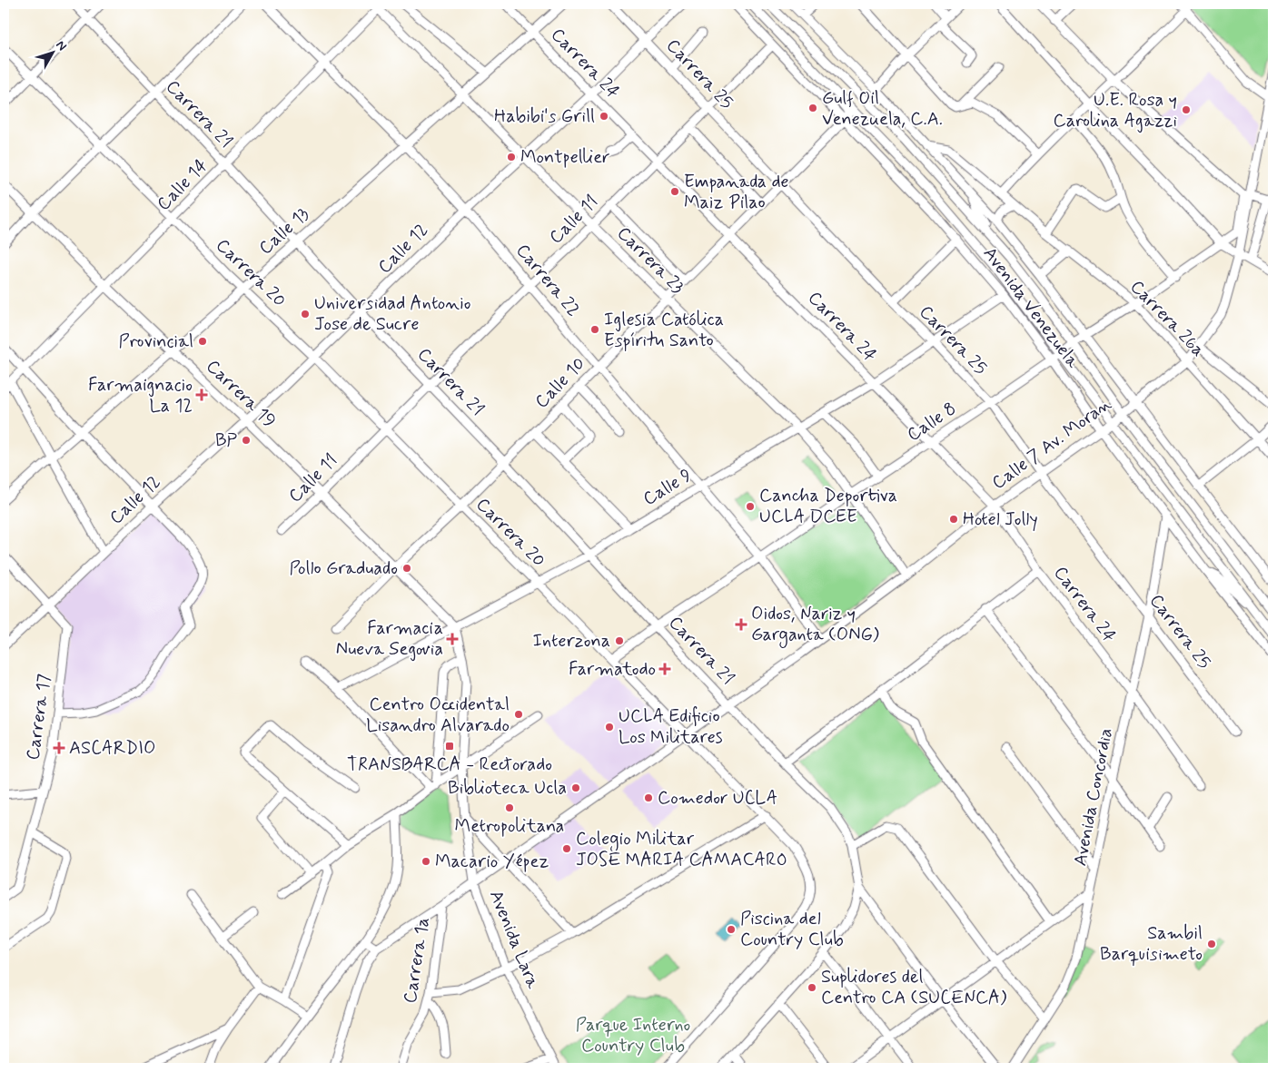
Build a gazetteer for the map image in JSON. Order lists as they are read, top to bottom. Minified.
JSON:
{"streets":{"street":["Carrera 24","Carrera 25","Carrera 21","Calle 14","Calle 11","Calle 13","Calle 12","Carrera 23","Carrera 20","Carrera 22","Avenida Venezuela","Carrera 26a","Calle 10","Carrera 19","Calle 8","Calle 7 Av. Moran","Calle 9","Carrera 17","Avenida Concordia","Avenida Lara","Carrera 1a"]},"crossings":[["Carrera 24","Calle 11"],["Carrera 24","Calle 13"],["Carrera 24","Calle 12"],["Carrera 24","Calle 10"],["Carrera 24","Calle 8"],["Carrera 24","Calle 7 Av. Moran"],["Carrera 24","Calle 9"],["Carrera 24","Avenida Concordia"],["Carrera 25","Calle 11"],["Carrera 25","Calle 12"],["Carrera 25","Calle 10"],["Carrera 25","Calle 8"],["Carrera 25","Calle 7 Av. Moran"],["Carrera 25","Calle 9"],["Carrera 25","Avenida Concordia"],["Carrera 21","Calle 14"],["Carrera 21","Calle 11"],["Carrera 21","Calle 13"],["Carrera 21","Calle 12"],["Carrera 21","Calle 10"],["Carrera 21","Calle 8"],["Carrera 21","Calle 7 Av. Moran"],["Carrera 21","Calle 9"],["Calle 14","Carrera 23"],["Calle 14","Carrera 20"],["Calle 14","Carrera 22"],["Calle 14","Carrera 19"],["Calle 11","Carrera 23"],["Calle 11","Carrera 20"],["Calle 11","Carrera 22"],["Calle 11","Avenida Venezuela"],["Calle 11","Carrera 19"],["Calle 13","Carrera 23"],["Calle 13","Carrera 20"],["Calle 13","Carrera 22"],["Calle 13","Carrera 19"],["Calle 12","Carrera 23"],["Calle 12","Carrera 20"],["Calle 12","Carrera 22"],["Calle 12","Carrera 19"],["Calle 12","Carrera 17"],["Carrera 23","Calle 10"],["Carrera 23","Calle 8"],["Carrera 23","Calle 7 Av. Moran"],["Carrera 23","Calle 9"],["Carrera 20","Calle 10"],["Carrera 20","Calle 8"],["Carrera 20","Calle 7 Av. Moran"],["Carrera 20","Calle 9"],["Carrera 20","Carrera 1a"],["Carrera 22","Calle 10"],["Carrera 22","Calle 8"],["Carrera 22","Calle 7 Av. Moran"],["Carrera 22","Calle 9"],["Avenida Venezuela","Carrera 26a"],["Avenida Venezuela","Calle 10"],["Avenida Venezuela","Calle 8"],["Avenida Venezuela","Calle 7 Av. Moran"],["Avenida Venezuela","Calle 9"],["Avenida Venezuela","Avenida Concordia"],["Carrera 26a","Calle 8"],["Carrera 26a","Calle 7 Av. Moran"],["Calle 10","Carrera 19"],["Carrera 19","Calle 9"],["Carrera 19","Avenida Lara"],["Calle 8","Calle 7 Av. Moran"],["Calle 7 Av. Moran","Carrera 1a"],["Calle 9","Avenida Lara"],["Avenida Lara","Carrera 1a"]],"parks":["Parque Interno Country Club"],"places":{"other":["Gulf Oil Venezuela, C.A.","U.E. Rosa y Carolina Agazzi","Habibi's Grill","Montpellier","Empanada de Maiz Pilao","Universidad Antonio Jose de Sucre","Iglesia Católica Espíritu Santo","Provincial","BP","Cancha Deportiva UCLA DCEE","Hotel Jolly","Pollo Graduado","Interzona","Centro Occidental Lisandro Alvarado","UCLA Edificio Los Militares","Biblioteca Ucla","Comedor UCLA","Metropolitana","Colegio Militar JOSE MARIA CAMACARO","Macario Yépez","Piscina del Country Club","Sambil Barquisimeto","Suplidores del Centro CA (SUCENCA)"],"health":["Farmaignacio La 12","Oidos, Nariz y Garganta (ONG)","Farmacia Nueva Segovia","Farmatodo","ASCARDIO"],"transit":["TRANSBARCA - Rectorado"]},"north":"top right"}
